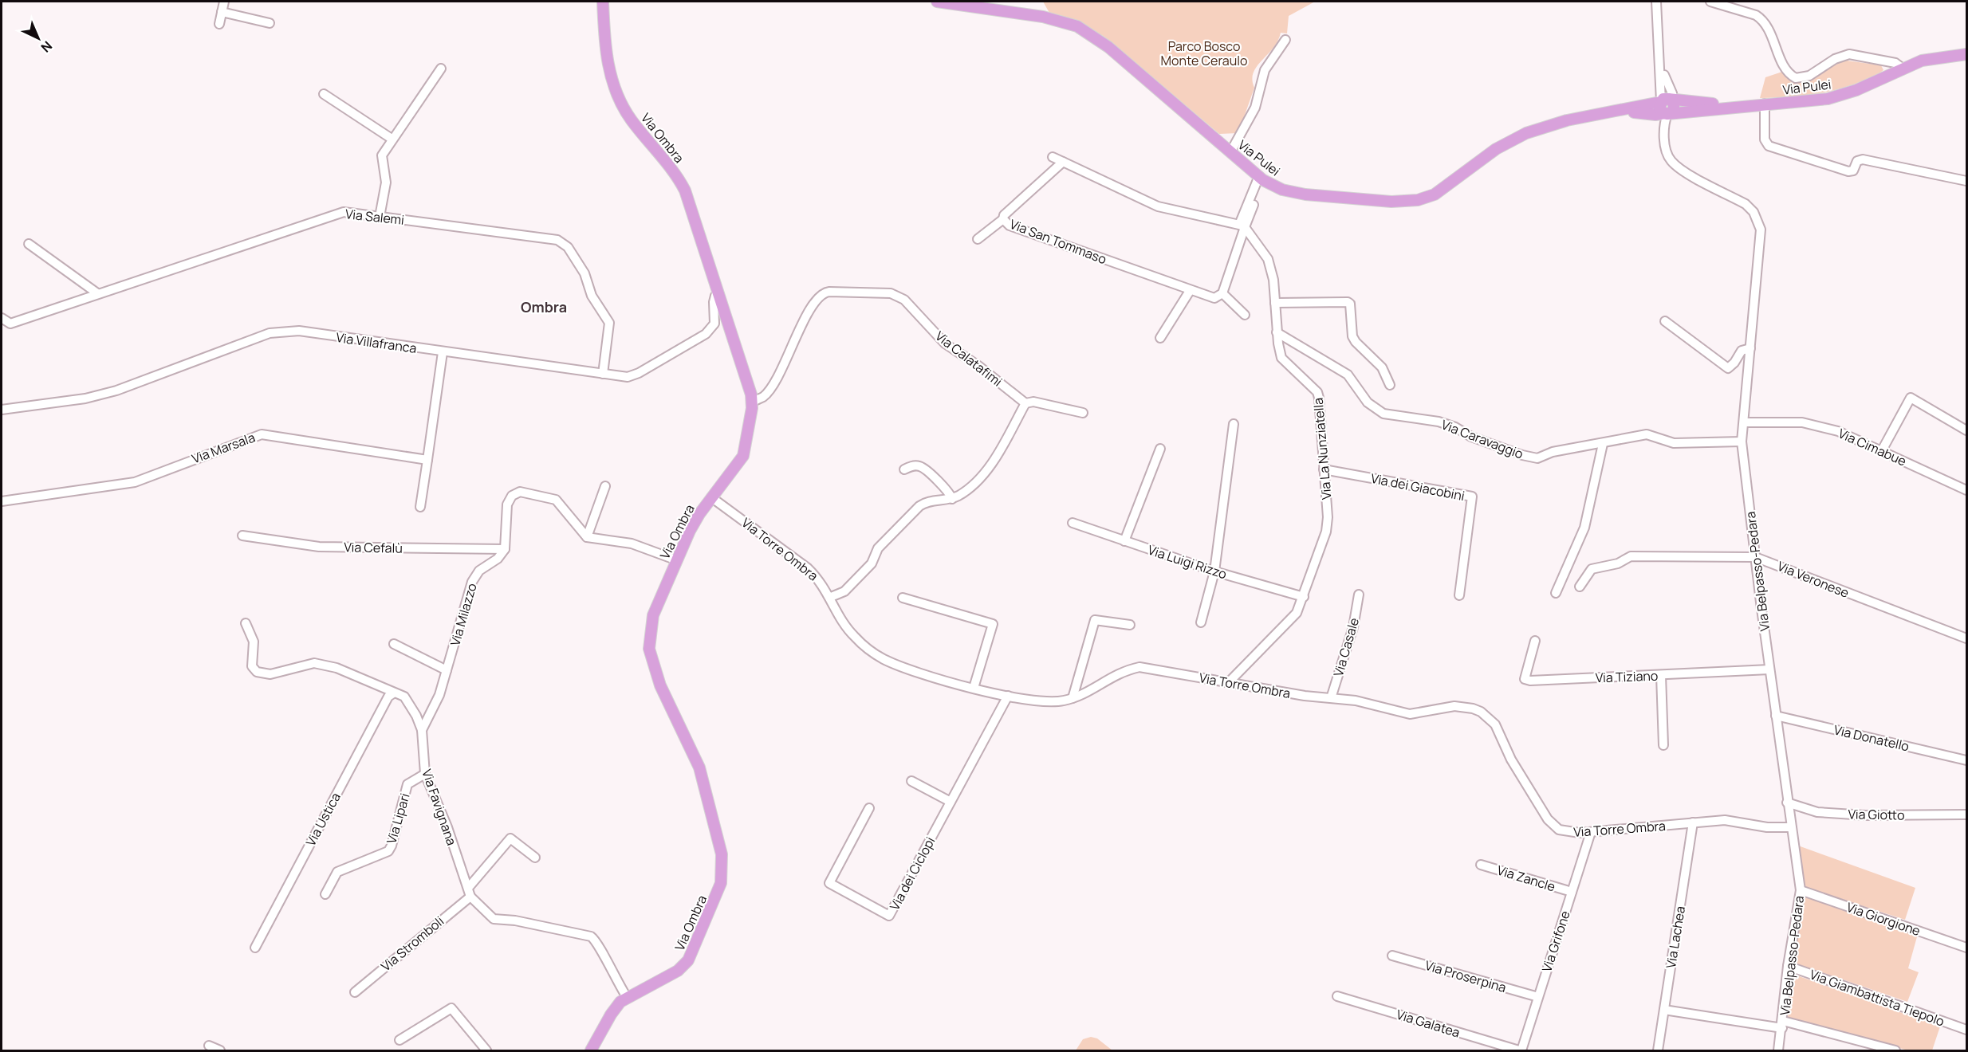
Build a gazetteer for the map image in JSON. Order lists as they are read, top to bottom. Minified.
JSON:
{"streets":{"main road":["Via Pulei","Via Ombra"],"street":["Via Salemi","Via San Tommaso","Via Villafranca","Via Calatafimi","Via Caravaggio","Via Cimabue","Via Marsala","Via La Nunziatella","Via dei Giacobini","Via Cefalù","Via Torre Ombra","Via Luigi Rizzo","Via Belpasso-Pedara","Via Veronese","Via Milazzo","Via Casale","Via Tiziano","Via Donatello","Via Favignana","Via Giotto","Via Lipari","Via Ustica","Via dei Ciclopi","Via Zancle","Via Giorgione","Via Lachea","Via Grifone","Via Stromboli","Via Proserpina","Via Giambattista Tiepolo","Via Galatea"]},"crossings":[["Via Pulei","Via Belpasso-Pedara"],["Via Ombra","Via Villafranca"],["Via Ombra","Via Calatafimi"],["Via Ombra","Via Torre Ombra"],["Via Salemi","Via Villafranca"],["Via Caravaggio","Via La Nunziatella"],["Via Caravaggio","Via Belpasso-Pedara"],["Via Cimabue","Via Belpasso-Pedara"],["Via La Nunziatella","Via dei Giacobini"],["Via La Nunziatella","Via Torre Ombra"],["Via La Nunziatella","Via Luigi Rizzo"],["Via Cefalù","Via Milazzo"],["Via Torre Ombra","Via Belpasso-Pedara"],["Via Torre Ombra","Via Casale"],["Via Torre Ombra","Via dei Ciclopi"],["Via Torre Ombra","Via Lachea"],["Via Torre Ombra","Via Grifone"],["Via Belpasso-Pedara","Via Veronese"],["Via Belpasso-Pedara","Via Tiziano"],["Via Belpasso-Pedara","Via Donatello"],["Via Belpasso-Pedara","Via Giotto"],["Via Belpasso-Pedara","Via Giorgione"],["Via Belpasso-Pedara","Via Giambattista Tiepolo"],["Via Milazzo","Via Favignana"],["Via Favignana","Via Lipari"],["Via Favignana","Via Ustica"],["Via Favignana","Via Stromboli"],["Via Zancle","Via Grifone"],["Via Grifone","Via Proserpina"],["Via Grifone","Via Galatea"]],"districts":["Ombra"],"parks":["Parco Bosco Monte Ceraulo"],"north":"bottom right"}
